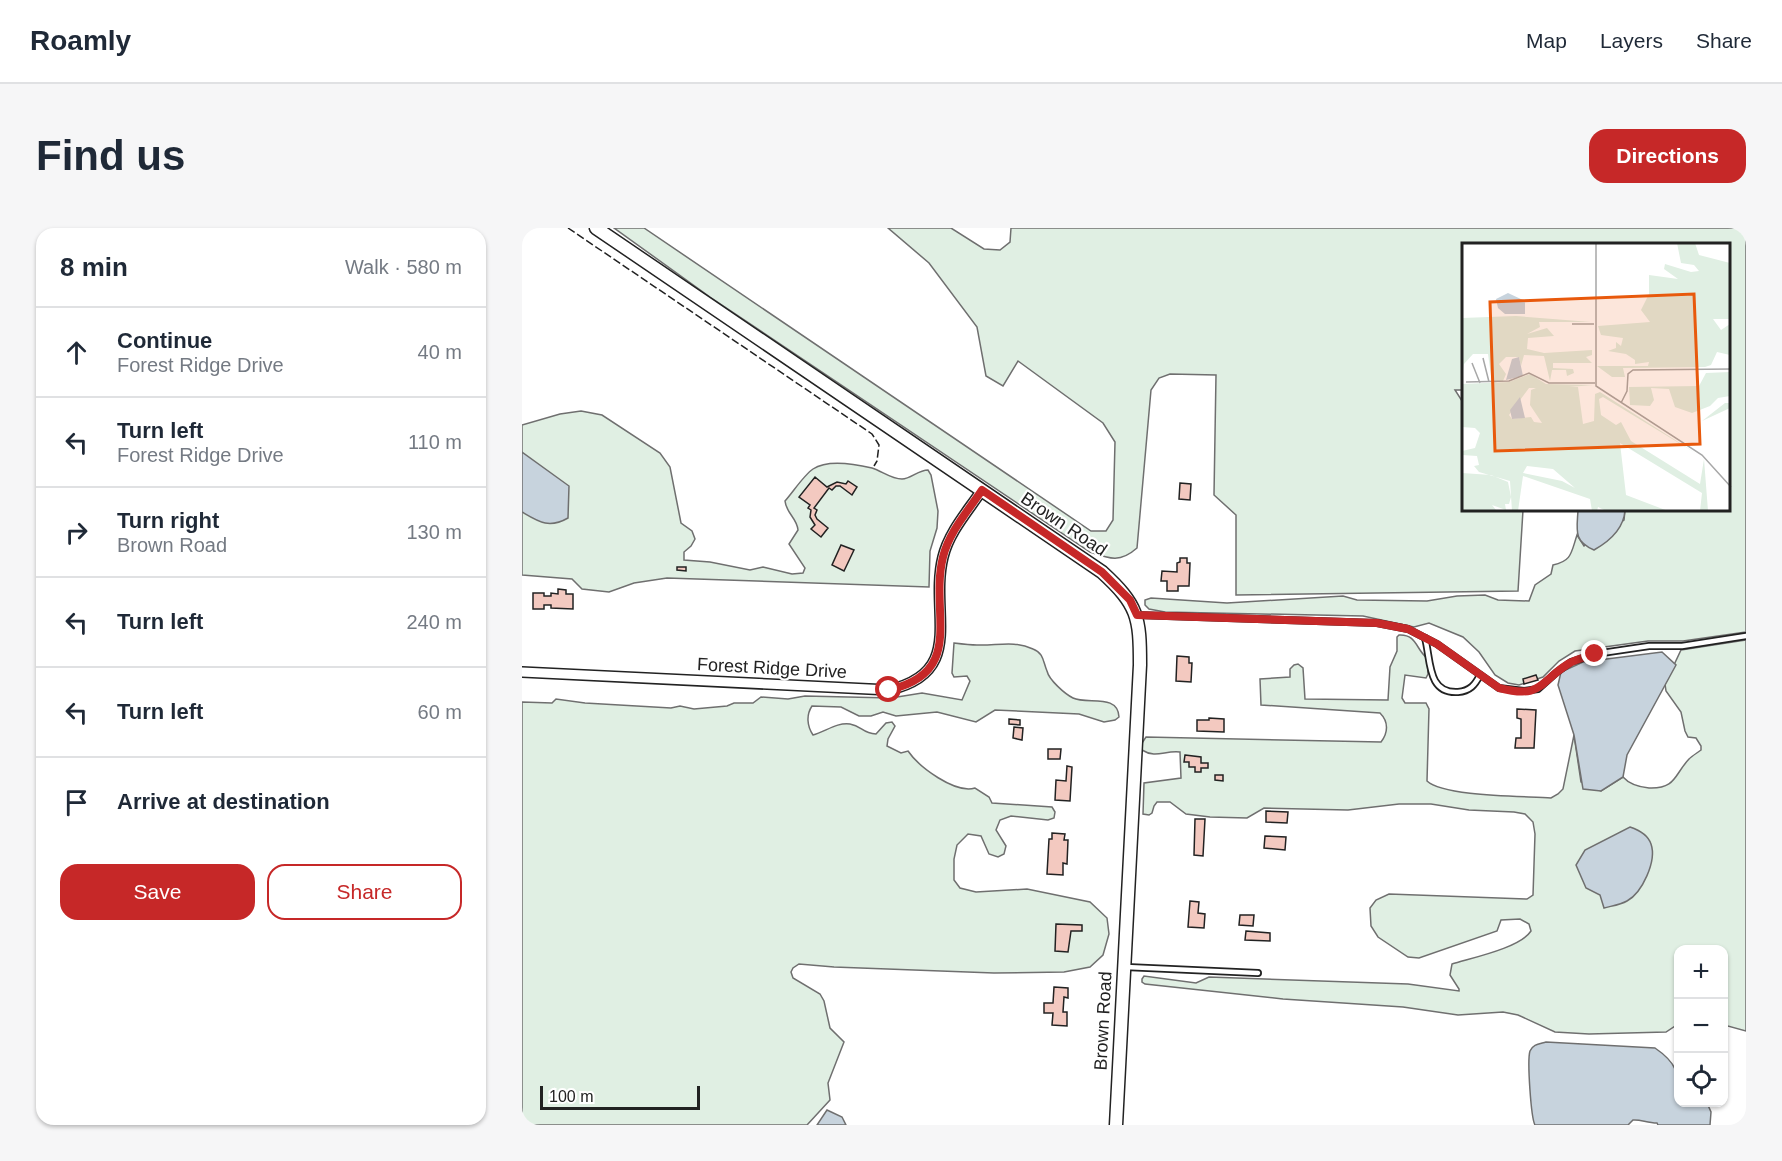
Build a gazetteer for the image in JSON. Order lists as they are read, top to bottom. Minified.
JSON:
{"streets":{"street":["Brown Road","Forest Ridge Drive"]},"crossings":[["Brown Road","Forest Ridge Drive"]],"scale_bar":"100 m","page":{"header":"Roamly","nav":["Map","Layers","Share"],"buttons":["Directions",["Save","Share"]],"title":"Find us","heading":["8 min","Walk · 580 m"],"list":[["Continue","Forest Ridge Drive","40 m"],["Turn left","Forest Ridge Drive","110 m"],["Turn right","Brown Road","130 m"],["Turn left","240 m"],["Turn left","60 m"],"Arrive at destination"],"map_buttons":["+","−"],"scale":"100 m"}}
